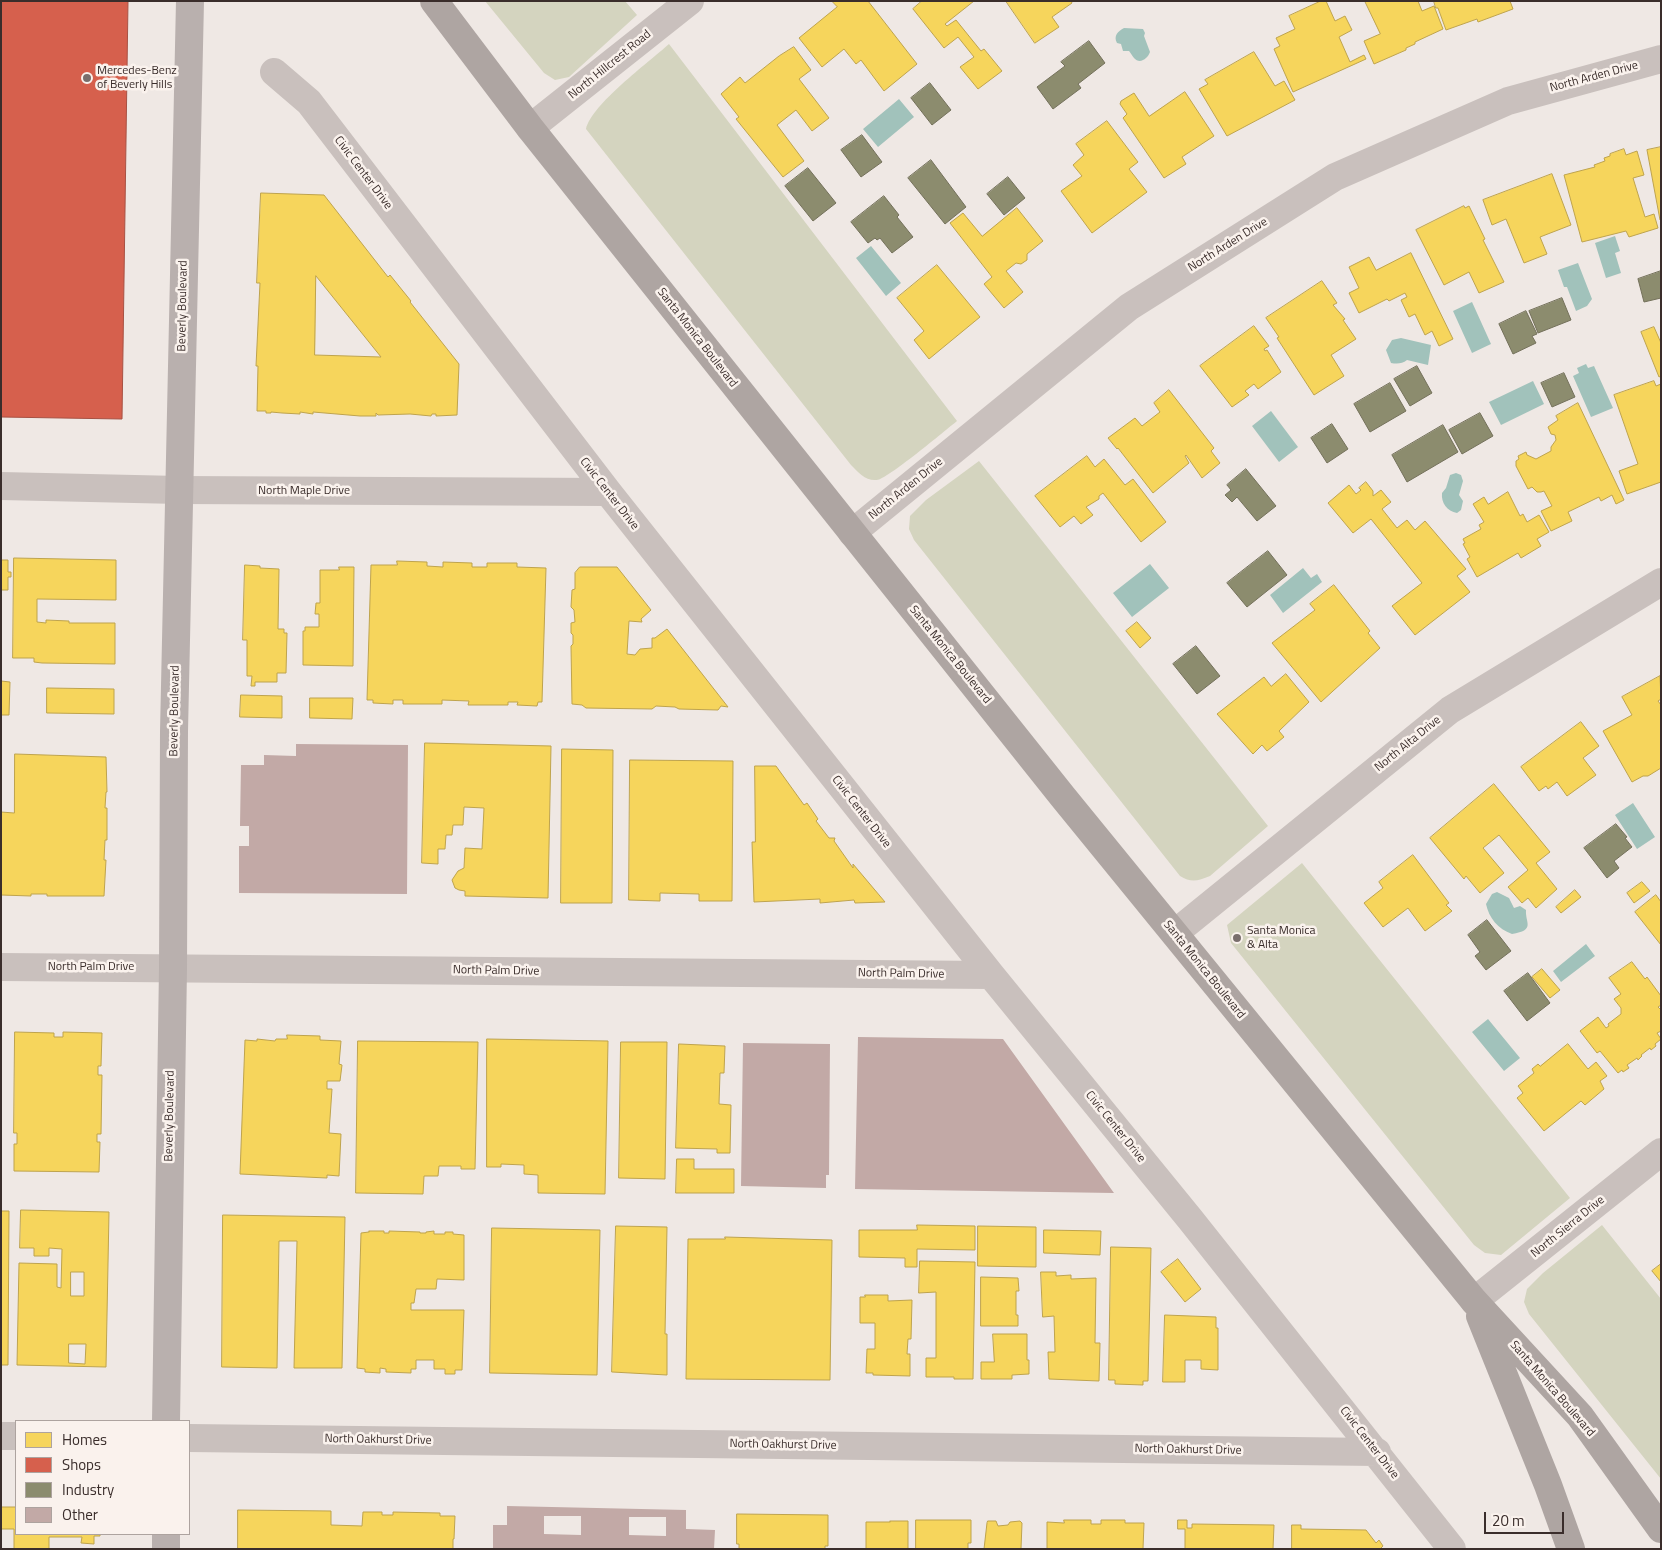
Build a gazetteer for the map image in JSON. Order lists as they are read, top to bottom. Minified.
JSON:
{"streets":{"main road":["Beverly Boulevard","Santa Monica Boulevard"],"street":["North Hillcrest Road","North Arden Drive","Civic Center Drive","North Maple Drive","North Alta Drive","North Palm Drive","North Sierra Drive","North Oakhurst Drive"]},"crossings":[["North Hillcrest Road","Santa Monica Boulevard"],["North Arden Drive","Santa Monica Boulevard"],["Civic Center Drive","North Maple Drive"],["Civic Center Drive","North Palm Drive"],["Civic Center Drive","North Oakhurst Drive"],["Beverly Boulevard","North Maple Drive"],["Beverly Boulevard","North Palm Drive"],["Santa Monica Boulevard","North Alta Drive"],["Santa Monica Boulevard","North Sierra Drive"]],"places":["Mercedes-Benz of Beverly Hills","Santa Monica & Alta"],"legend":["Homes","Shops","Industry","Other"],"scale_bar":"20 m"}
